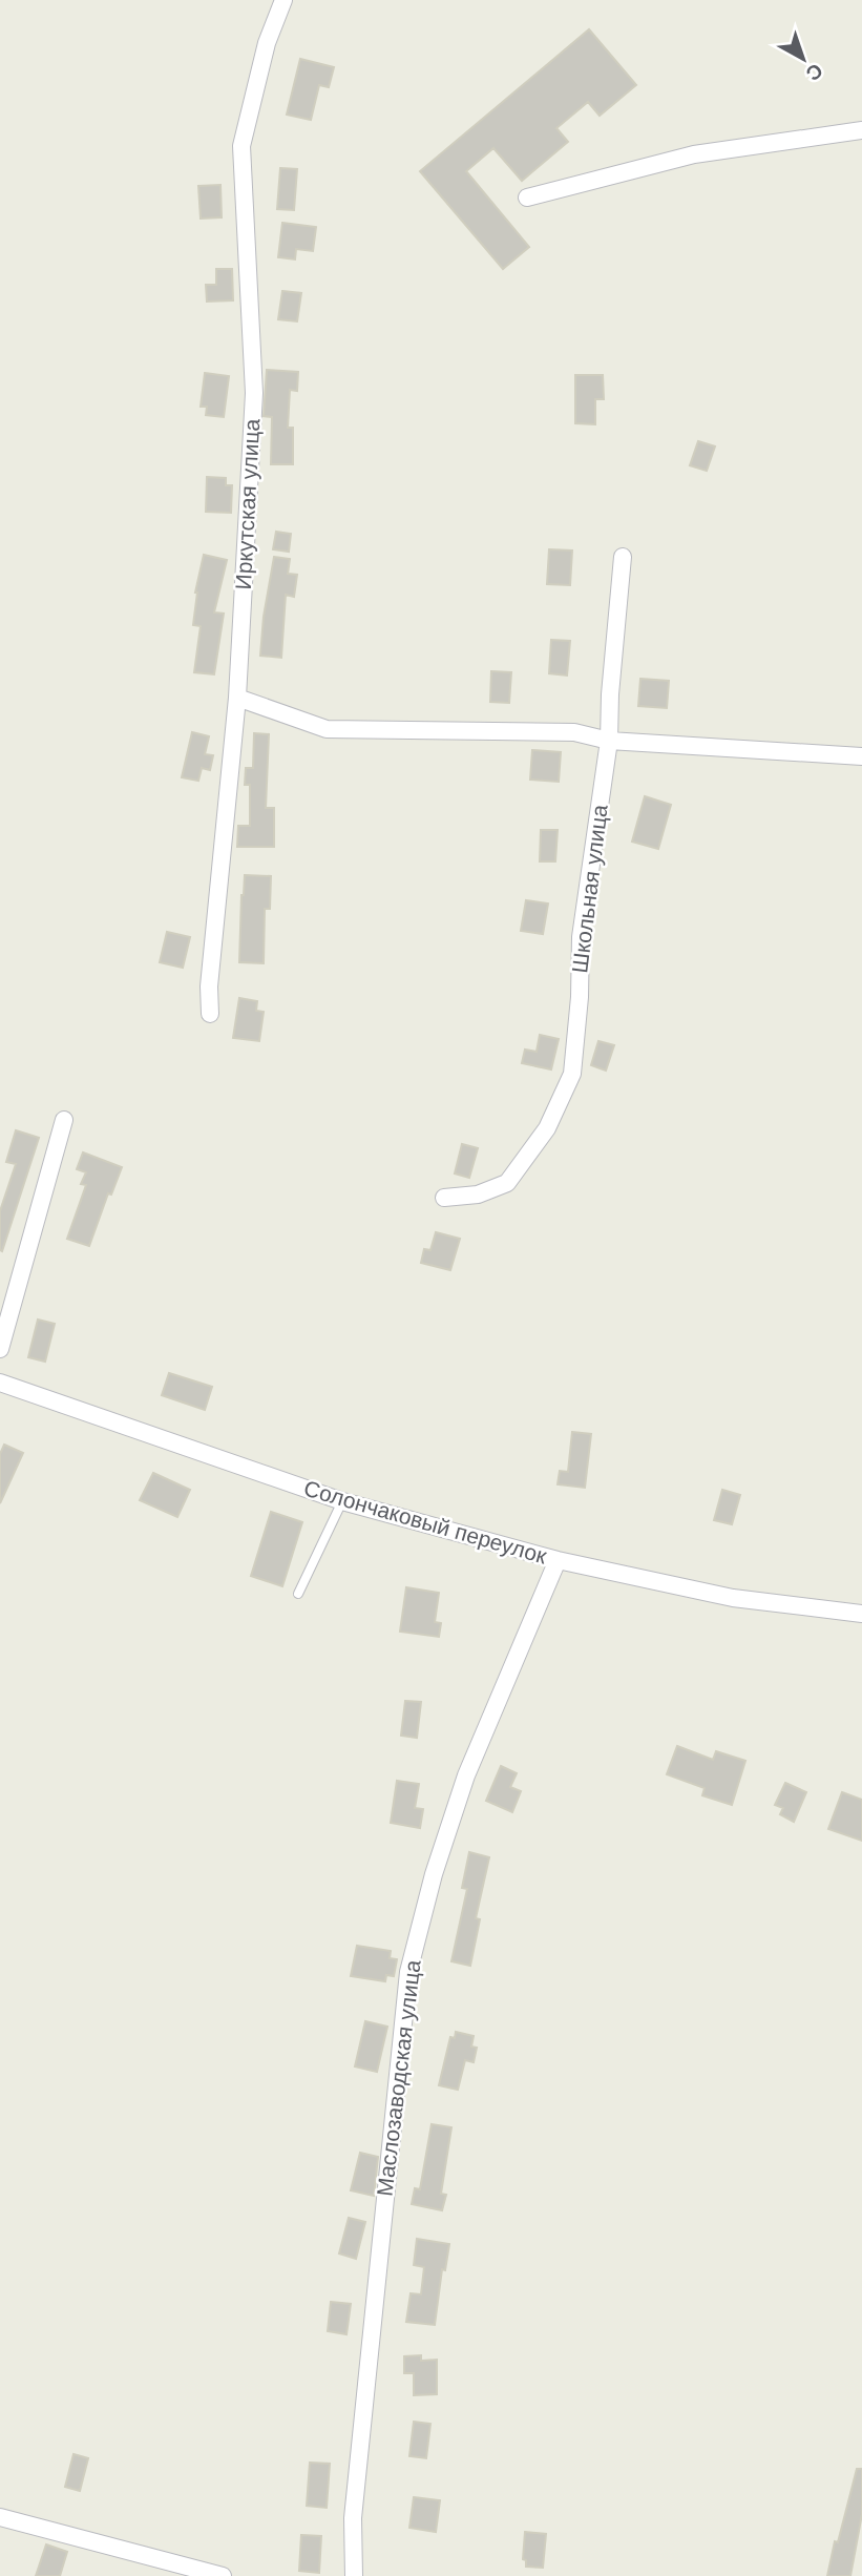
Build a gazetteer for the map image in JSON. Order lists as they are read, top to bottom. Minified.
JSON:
{"streets":{"street":["Иркутская улица","Школьная улица","Солончаковый переулок","Маслозаводская улица"]},"crossings":[["Солончаковый переулок","Маслозаводская улица"]],"north":"bottom right"}
